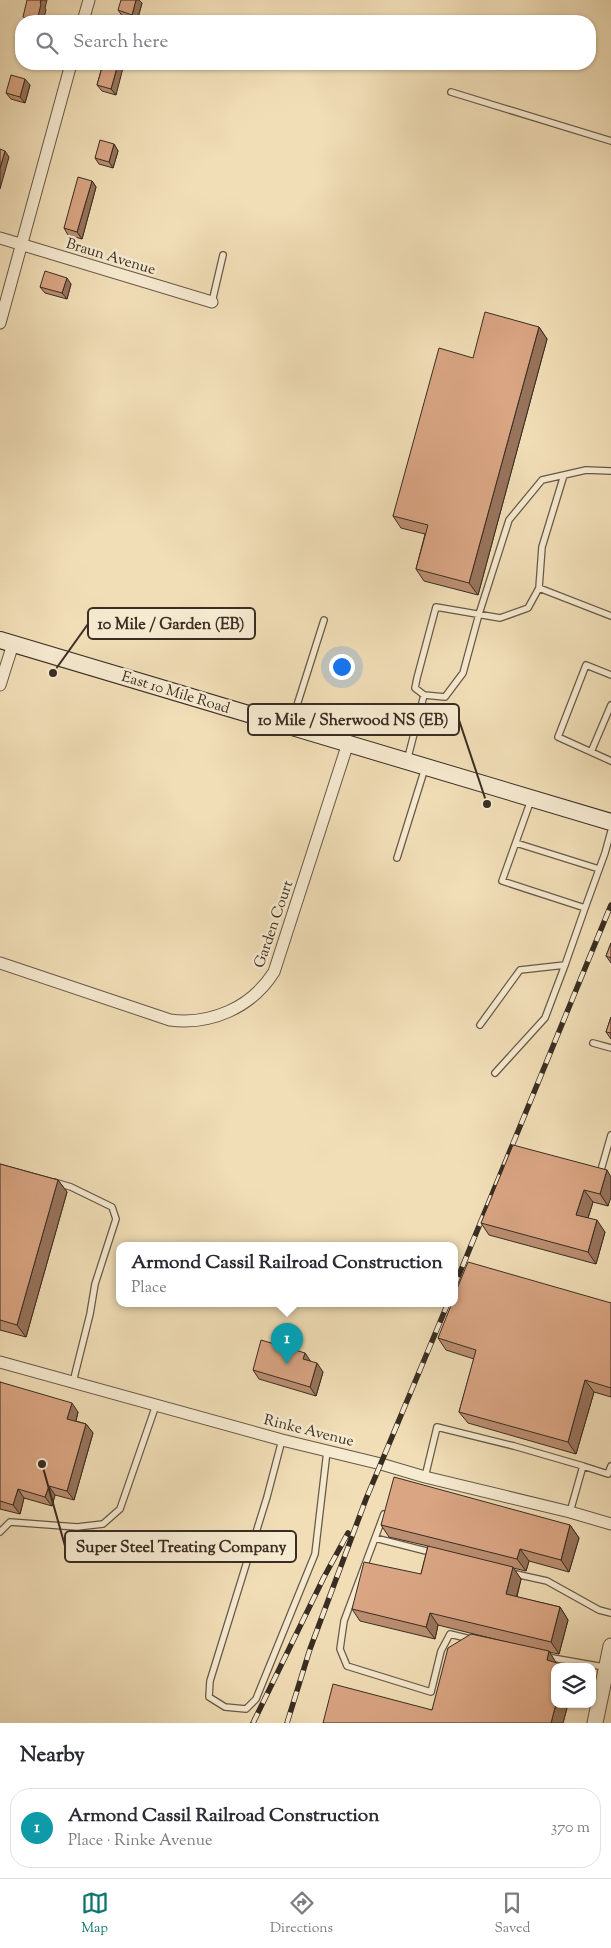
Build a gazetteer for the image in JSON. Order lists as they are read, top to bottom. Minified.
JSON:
{"streets":{"main road":["East 10 Mile Road"],"street":["Braun Avenue","Garden Court","Rinke Avenue"]},"crossings":[["East 10 Mile Road","Garden Court"]],"places":["10 Mile / Garden (EB)","10 Mile / Sherwood NS (EB)","Super Steel Treating Company"],"page":{"search":"Search here","popup":["Armond Cassil Railroad Construction","Place"],"pins":"1","heading":"Nearby","list":[{"mark":"1","name":"Armond Cassil Railroad Construction","note":"Place · Rinke Avenue","value":"370 m"}],"nav":["Map","Directions","Saved"]}}
